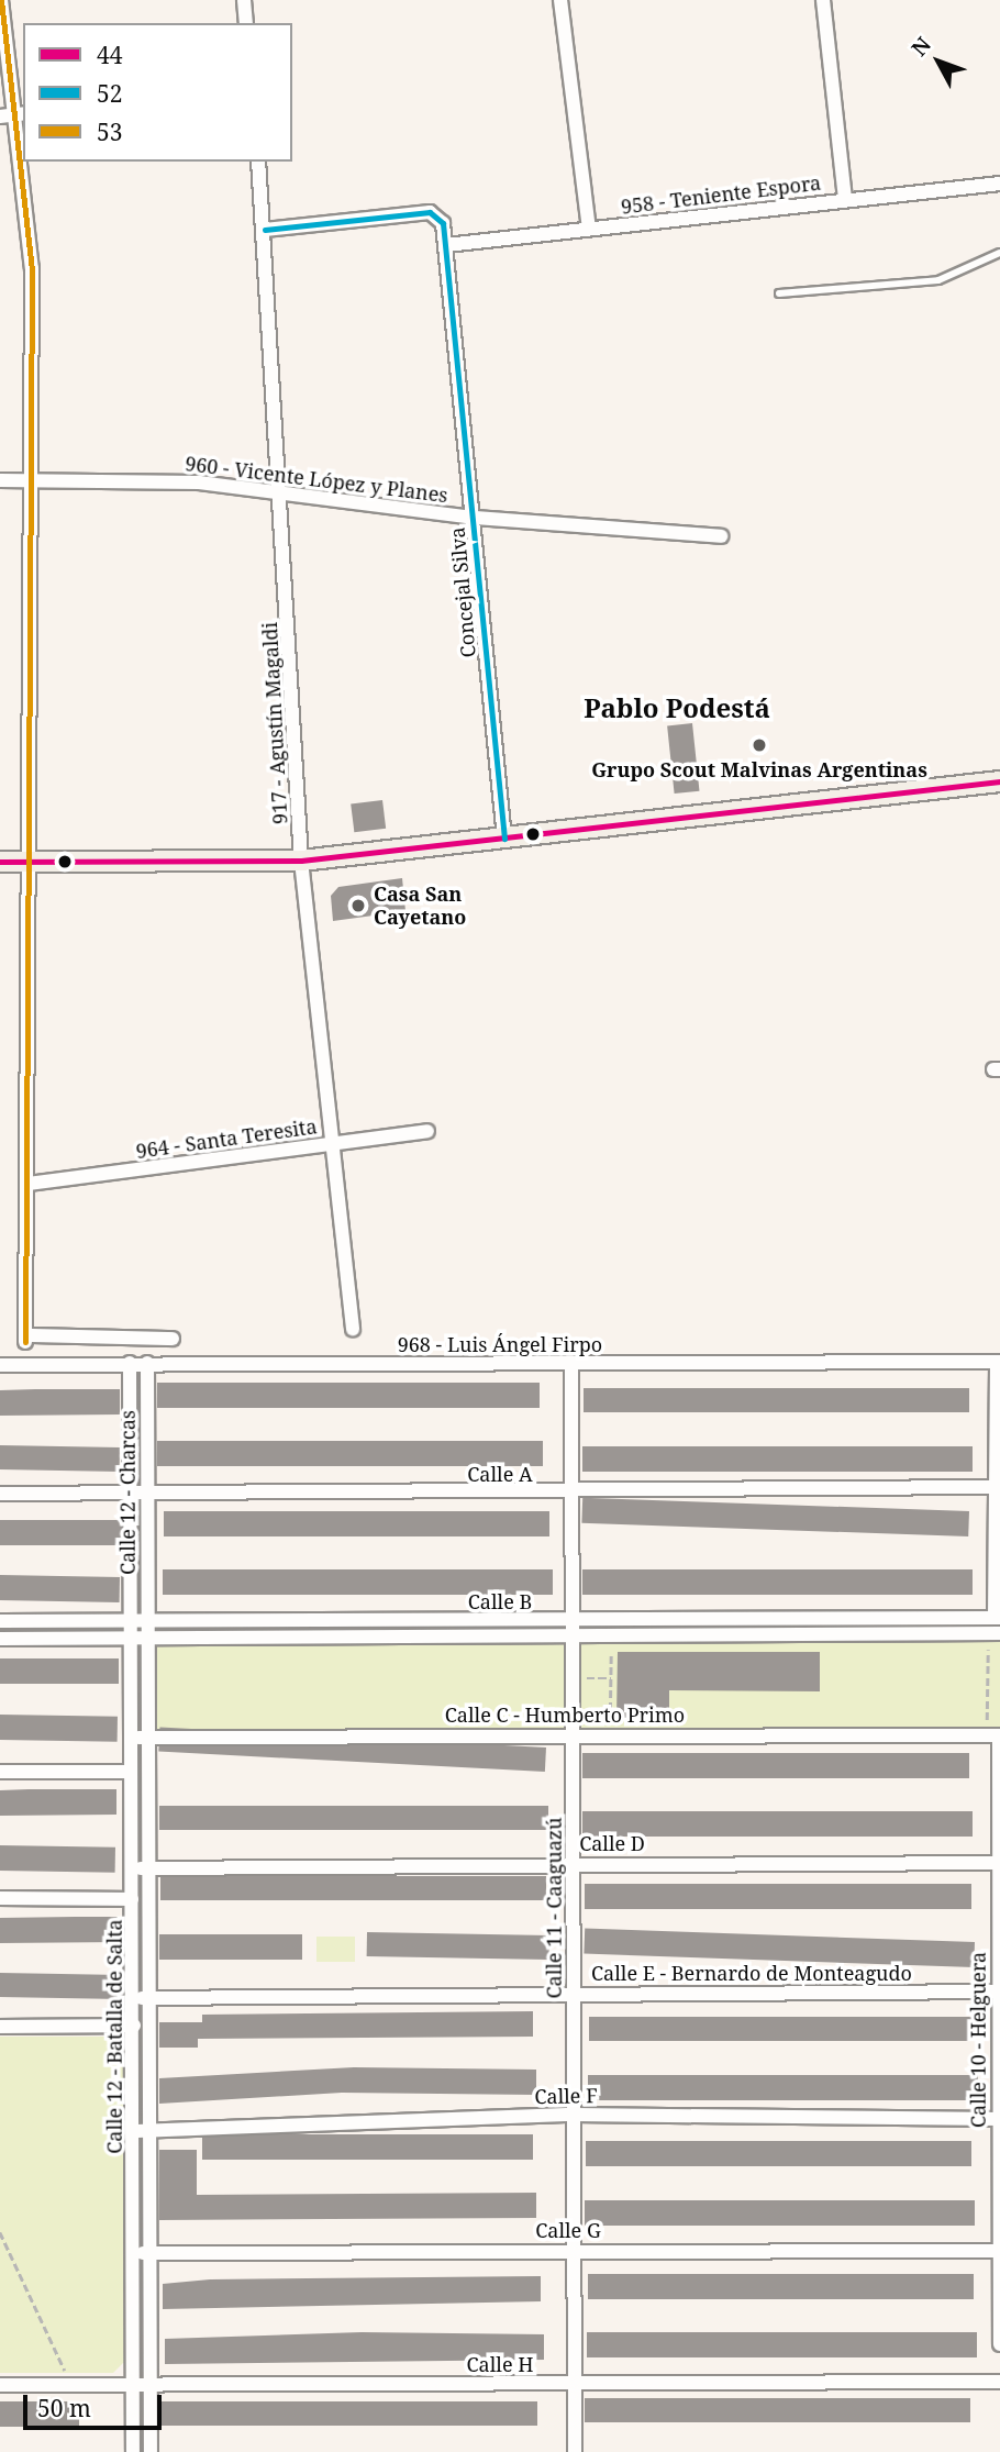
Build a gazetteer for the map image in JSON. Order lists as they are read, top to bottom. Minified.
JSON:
{"streets":{"street":["958 - Teniente Espora","960 - Vicente López y Planes","Concejal Silva","917 - Agustín Magaldi","964 - Santa Teresita","968 - Luis Ángel Firpo","Calle A","Calle 12 - Charcas","Calle B","Calle C - Humberto Primo","Calle D","Calle 11 - Caaguazú","Calle E - Bernardo de Monteagudo","Calle 12 - Batalla de Salta","Calle 10 - Helguera","Calle F","Calle G","Calle H"]},"crossings":[["958 - Teniente Espora","Concejal Silva"],["960 - Vicente López y Planes","Concejal Silva"],["960 - Vicente López y Planes","917 - Agustín Magaldi"],["Concejal Silva","917 - Agustín Magaldi"],["917 - Agustín Magaldi","964 - Santa Teresita"],["968 - Luis Ángel Firpo","Calle 12 - Charcas"],["968 - Luis Ángel Firpo","Calle 11 - Caaguazú"],["Calle A","Calle 12 - Charcas"],["Calle A","Calle 11 - Caaguazú"],["Calle 12 - Charcas","Calle B"],["Calle 12 - Charcas","Calle 12 - Batalla de Salta"],["Calle B","Calle 11 - Caaguazú"],["Calle B","Calle 12 - Batalla de Salta"],["Calle C - Humberto Primo","Calle 11 - Caaguazú"],["Calle C - Humberto Primo","Calle 12 - Batalla de Salta"],["Calle C - Humberto Primo","Calle 10 - Helguera"],["Calle D","Calle 11 - Caaguazú"],["Calle D","Calle 12 - Batalla de Salta"],["Calle D","Calle 10 - Helguera"],["Calle 11 - Caaguazú","Calle E - Bernardo de Monteagudo"],["Calle 11 - Caaguazú","Calle F"],["Calle 11 - Caaguazú","Calle G"],["Calle 11 - Caaguazú","Calle H"],["Calle E - Bernardo de Monteagudo","Calle 12 - Batalla de Salta"],["Calle E - Bernardo de Monteagudo","Calle 10 - Helguera"],["Calle 12 - Batalla de Salta","Calle F"],["Calle 12 - Batalla de Salta","Calle G"],["Calle 12 - Batalla de Salta","Calle H"],["Calle 10 - Helguera","Calle F"],["Calle 10 - Helguera","Calle G"]],"districts":["Pablo Podestá"],"places":["Grupo Scout Malvinas Argentinas","Casa San Cayetano"],"lines":["transit line 53","transit line 52","transit line 44"],"legend":["44","52","53"],"scale_bar":"50 m","north":"top left"}
